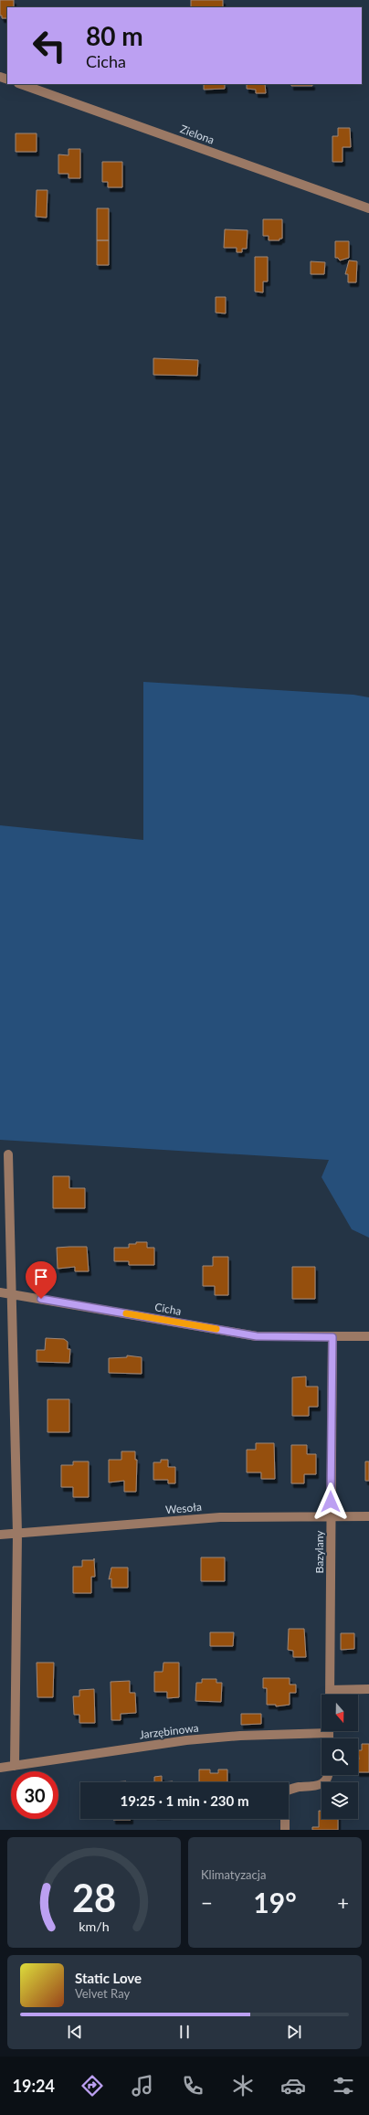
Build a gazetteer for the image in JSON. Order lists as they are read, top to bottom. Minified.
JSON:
{"streets":{"street":["Zielona","Cicha","Wesoła","Bazylany","Jarzębinowa"]},"crossings":[["Cicha","Bazylany"],["Wesoła","Bazylany"]],"north":"bottom","page":{"turn":["80 m","Cicha"],"limit":"30","trip":"19:25 · 1 min · 230 m","tile":"Klimatyzacja","heat":["−","19°","+"],"song":["Static Love","Velvet Ray"],"tabs":"19:24","gauge":["28","km/h"]}}
